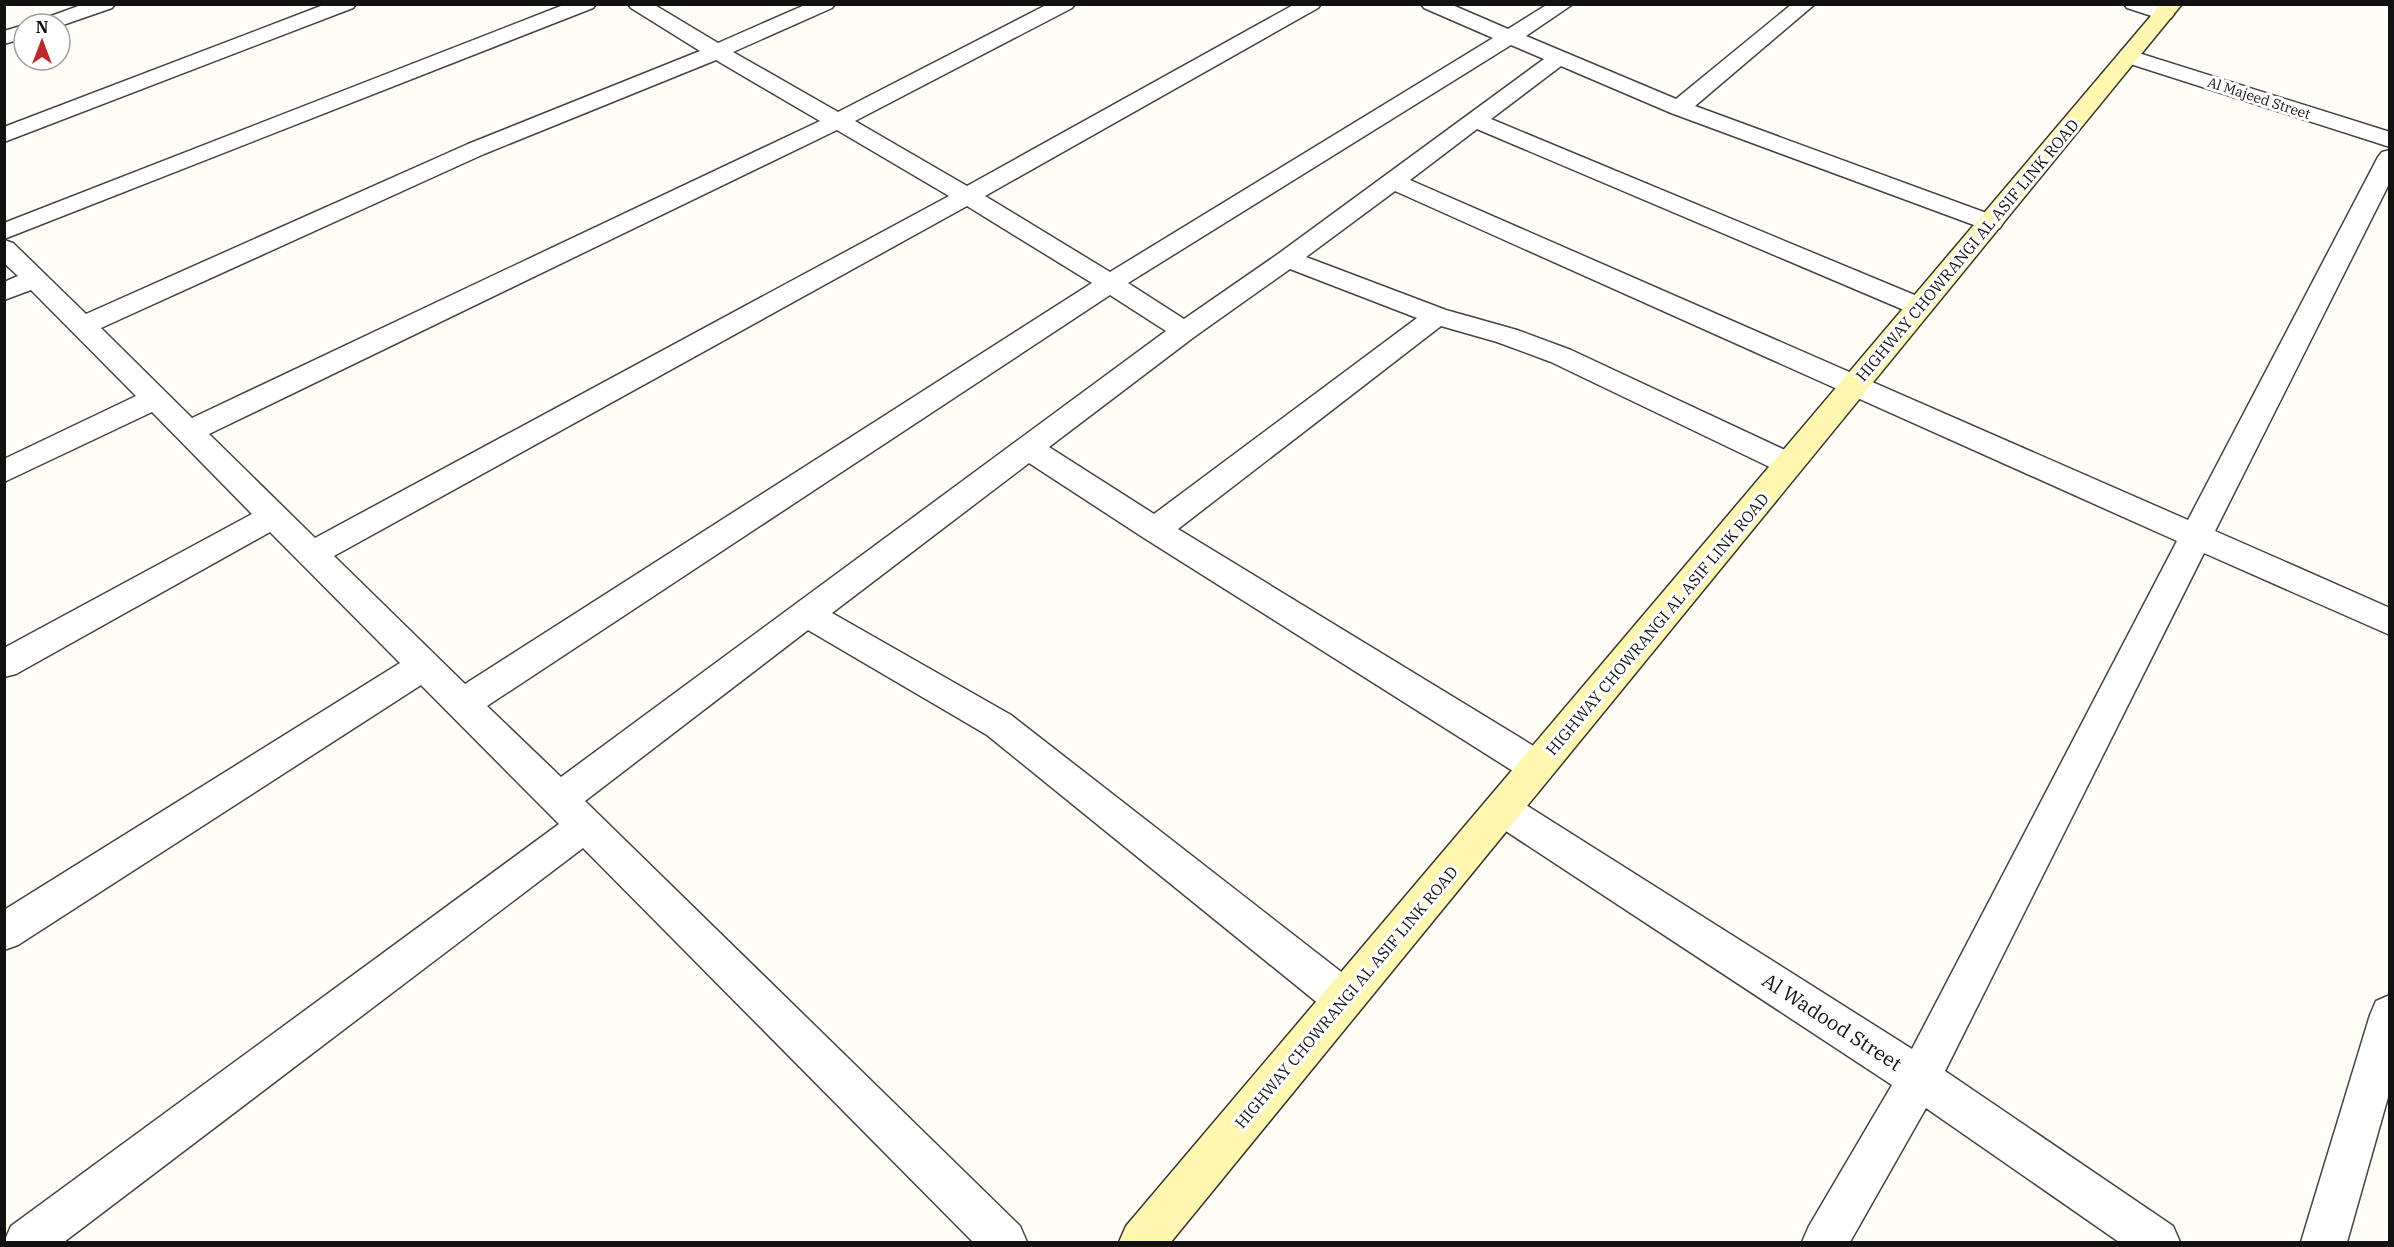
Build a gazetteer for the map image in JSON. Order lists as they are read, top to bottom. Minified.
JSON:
{"streets":{"street":["Al Majeed Street","HIGHWAY CHOWRANGI AL ASIF LINK ROAD","Al Wadood Street"]},"crossings":[["Al Majeed Street","HIGHWAY CHOWRANGI AL ASIF LINK ROAD"],["HIGHWAY CHOWRANGI AL ASIF LINK ROAD","Al Wadood Street"]],"north":"top"}
